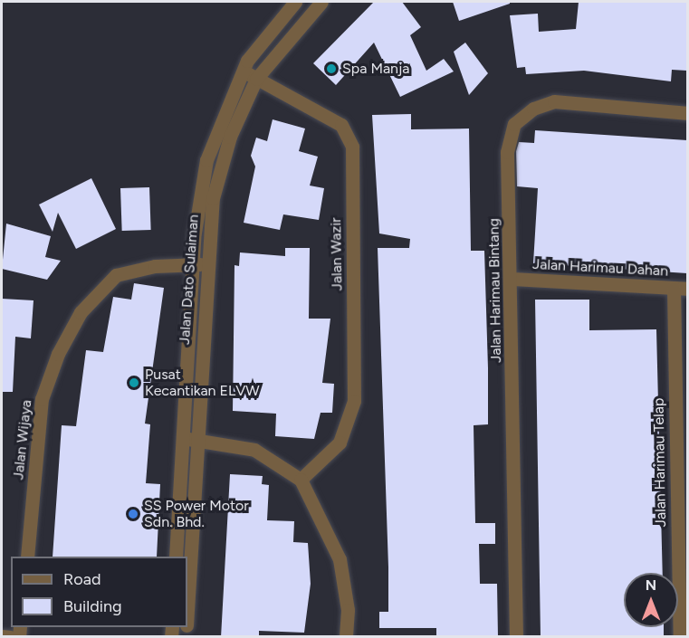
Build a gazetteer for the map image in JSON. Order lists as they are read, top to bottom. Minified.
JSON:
{"streets":{"street":["Jalan Wazir","Jalan Harimau Dahan","Jalan Dato Sulaiman","Jalan Harimau Bintang","Jalan Wijaya","Jalan Harimau Telap"]},"crossings":[["Jalan Wazir","Jalan Dato Sulaiman"],["Jalan Harimau Dahan","Jalan Harimau Bintang"],["Jalan Harimau Dahan","Jalan Harimau Telap"],["Jalan Dato Sulaiman","Jalan Wijaya"]],"places":["Spa Manja","Pusat Kecantikan ELVW","SS Power Motor Sdn. Bhd."],"legend":["Road","Building"],"north":"top"}
